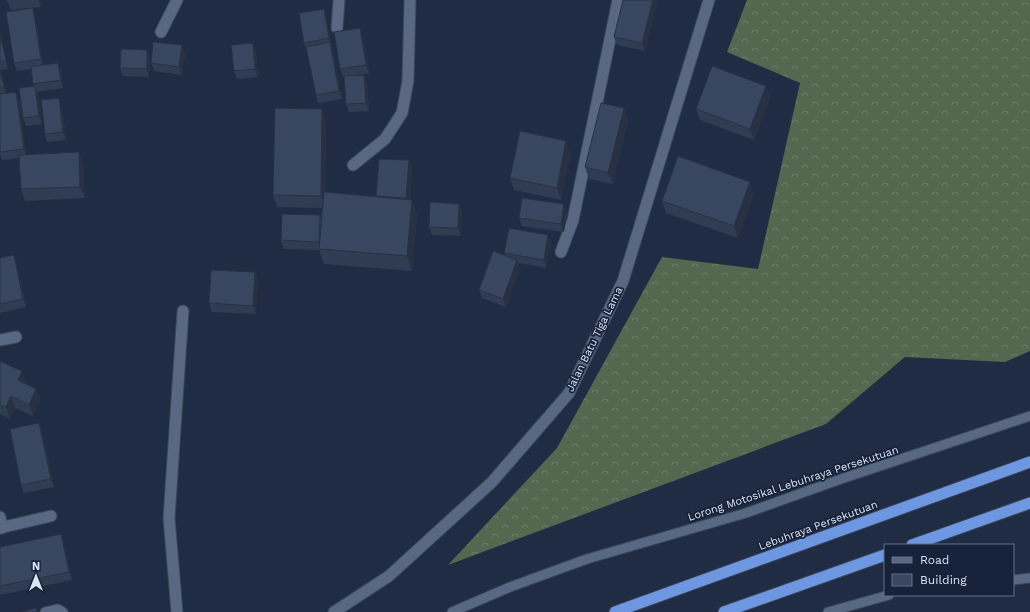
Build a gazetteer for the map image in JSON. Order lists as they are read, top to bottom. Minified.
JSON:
{"streets":{"highway":["Lebuhraya Persekutuan"],"street":["Jalan Batu Tiga Lama"],"lane":["Lorong Motosikal Lebuhraya Persekutuan"]},"legend":["Road","Building"],"north":"top"}
